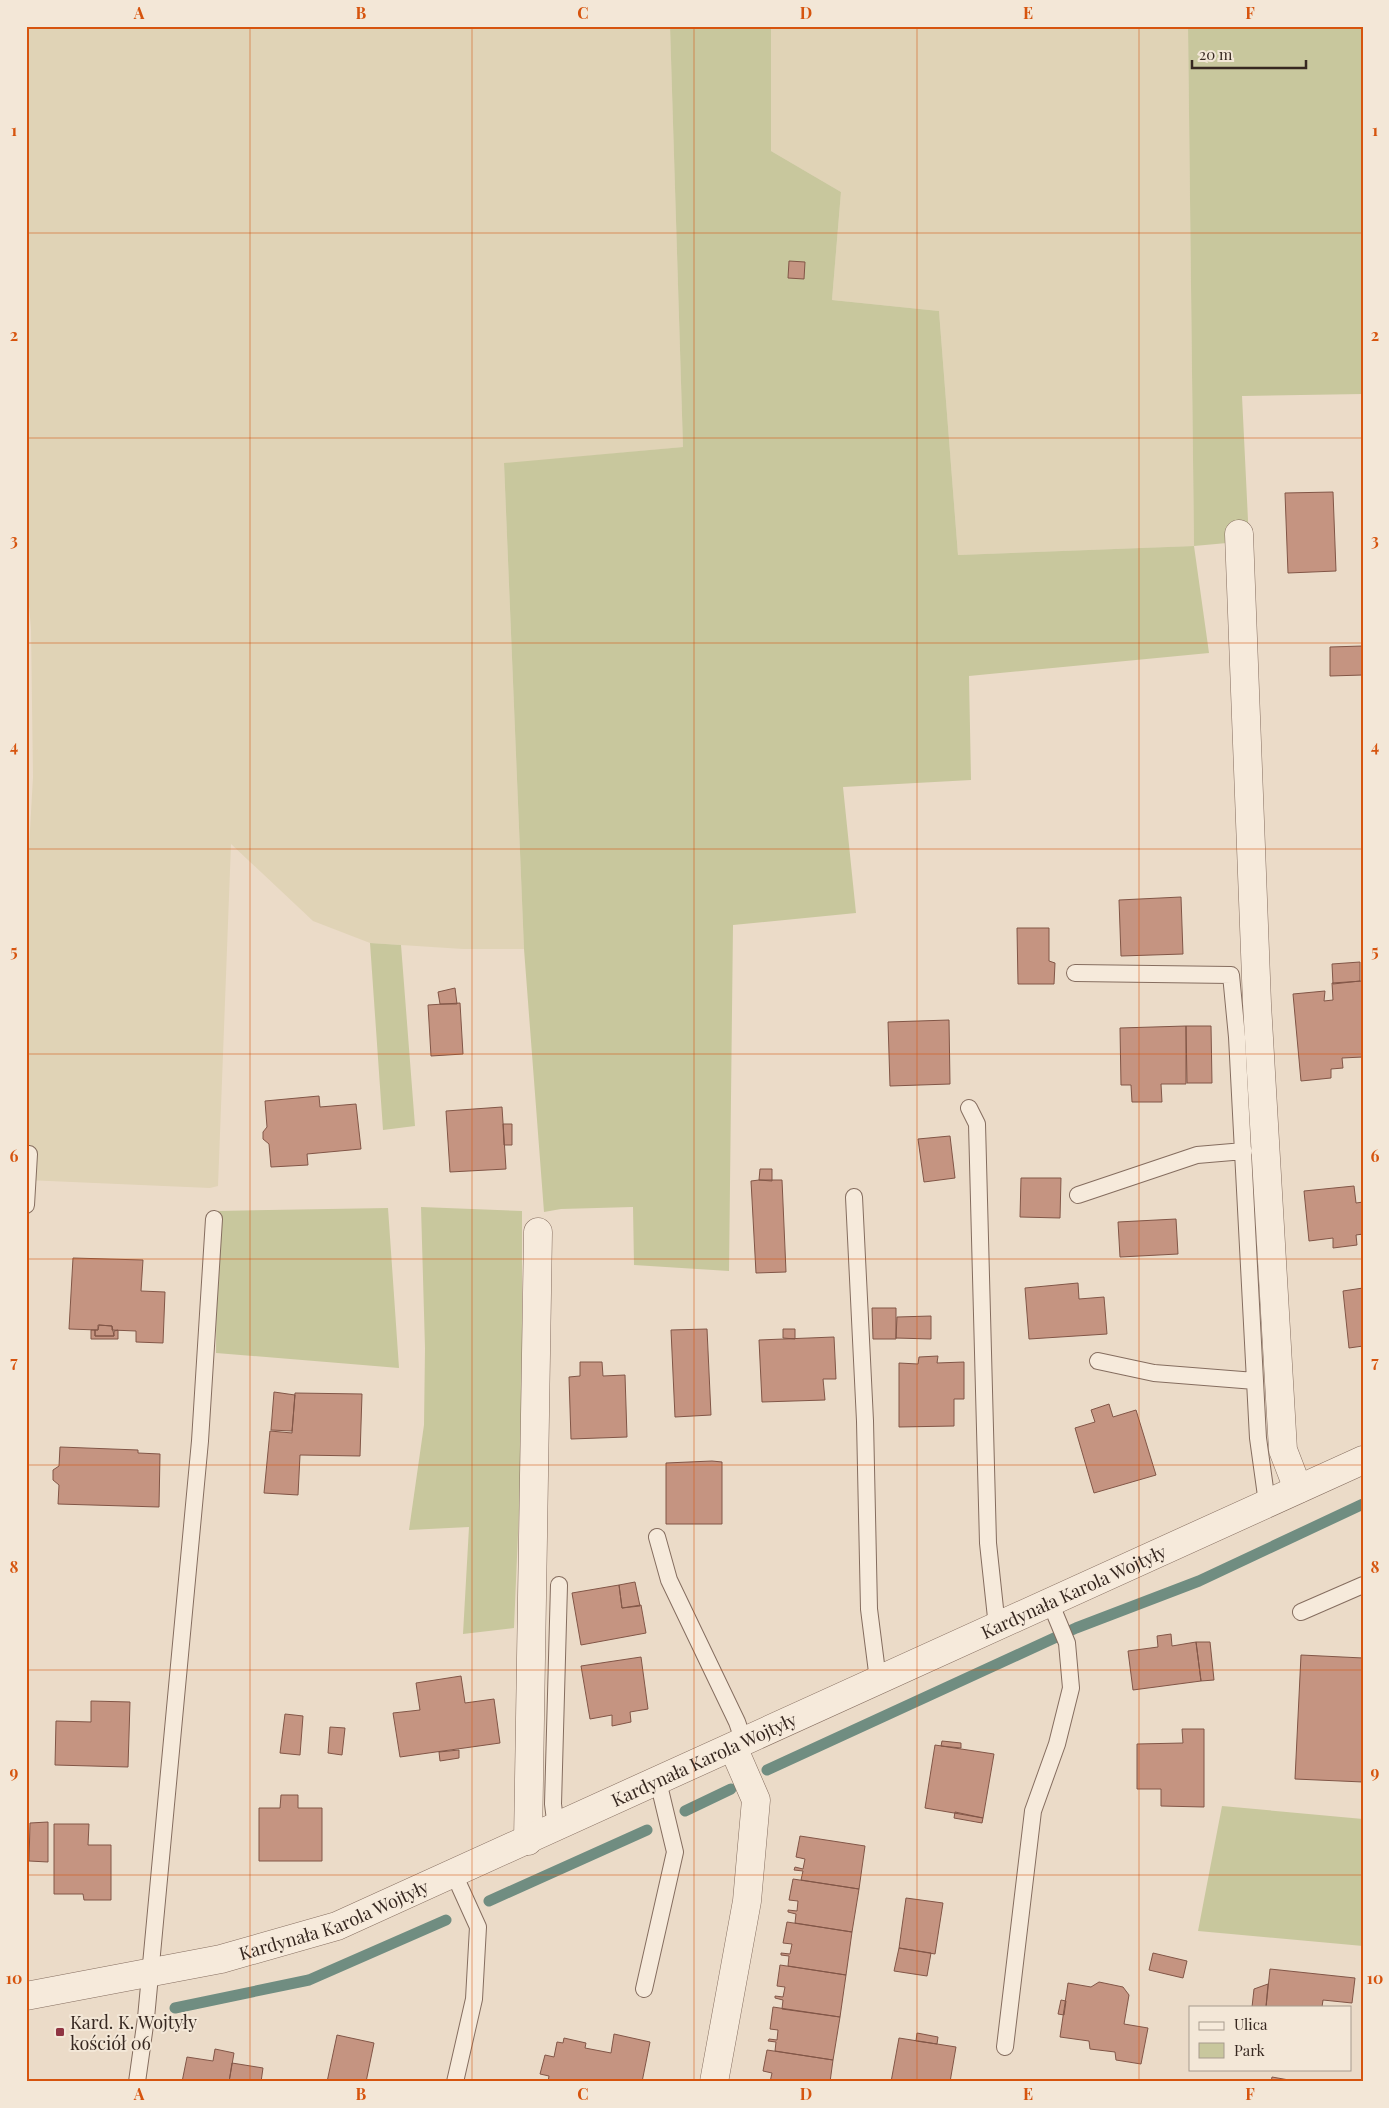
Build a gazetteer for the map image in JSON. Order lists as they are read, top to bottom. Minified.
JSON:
{"streets":{"street":["Kardynała Karola Wojtyły"]},"places":{"transit":["Kard. K. Wojtyły kościół 06"]},"legend":["Ulica","Park"],"scale_bar":"20 m","grid":{"columns":["A","B","C","D","E","F"],"rows":["1","2","3","4","5","6","7","8","9","10"]}}
